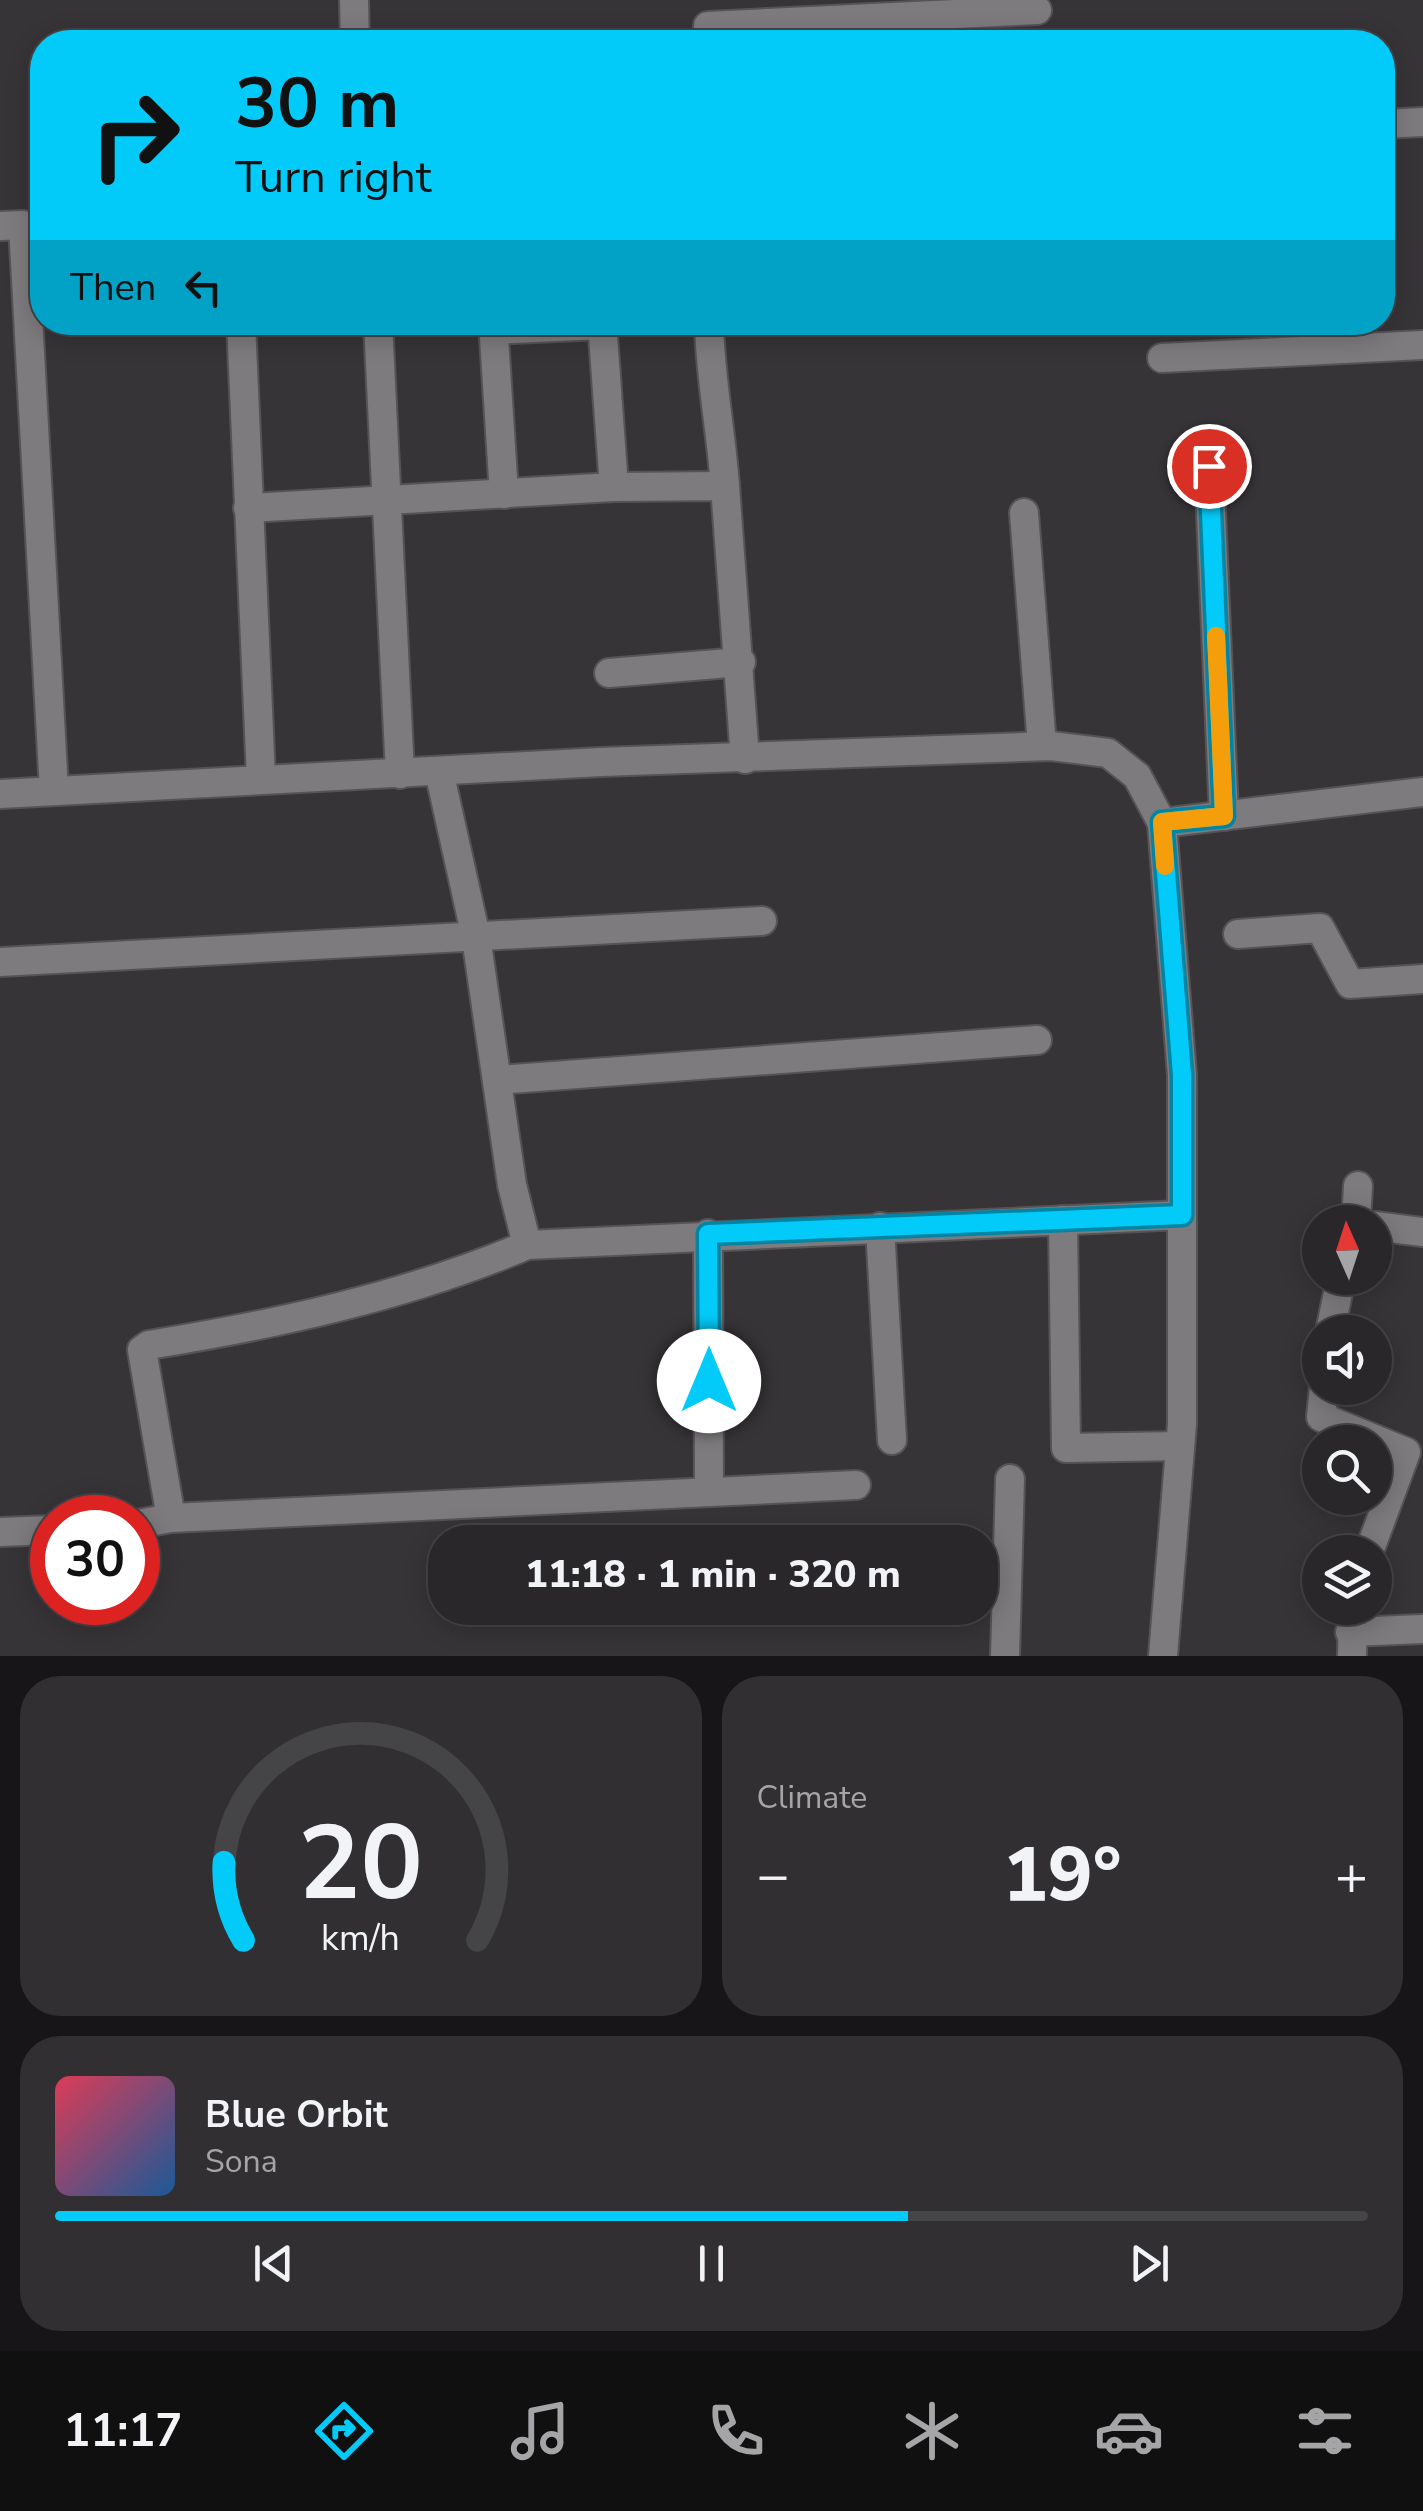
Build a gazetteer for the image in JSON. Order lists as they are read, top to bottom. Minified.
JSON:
{"north":"top","page":{"turn":["30 m","Turn right"],"then":"Then","limit":"30","trip":"11:18 · 1 min · 320 m","tile":"Climate","heat":["−","19°","+"],"song":["Blue Orbit","Sona"],"tabs":"11:17","gauge":["20","km/h"]}}
